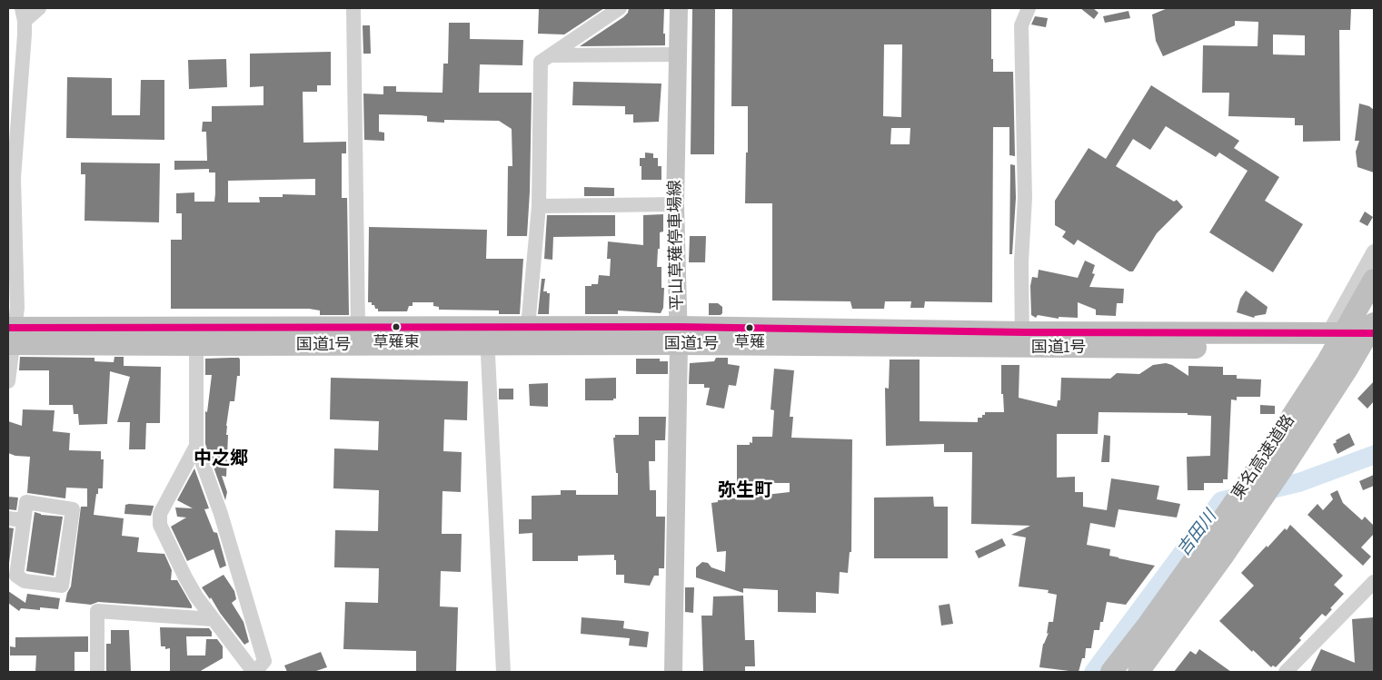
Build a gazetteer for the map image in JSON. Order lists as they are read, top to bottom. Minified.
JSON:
{"streets":{"highway":["国道1号","東名高速道路"],"main road":["平山草薙停車場線"]},"crossings":[["平山草薙停車場線","国道1号"]],"districts":["中之郷","弥生町"],"water":["吉田川"],"places":["草薙東","草薙"]}
